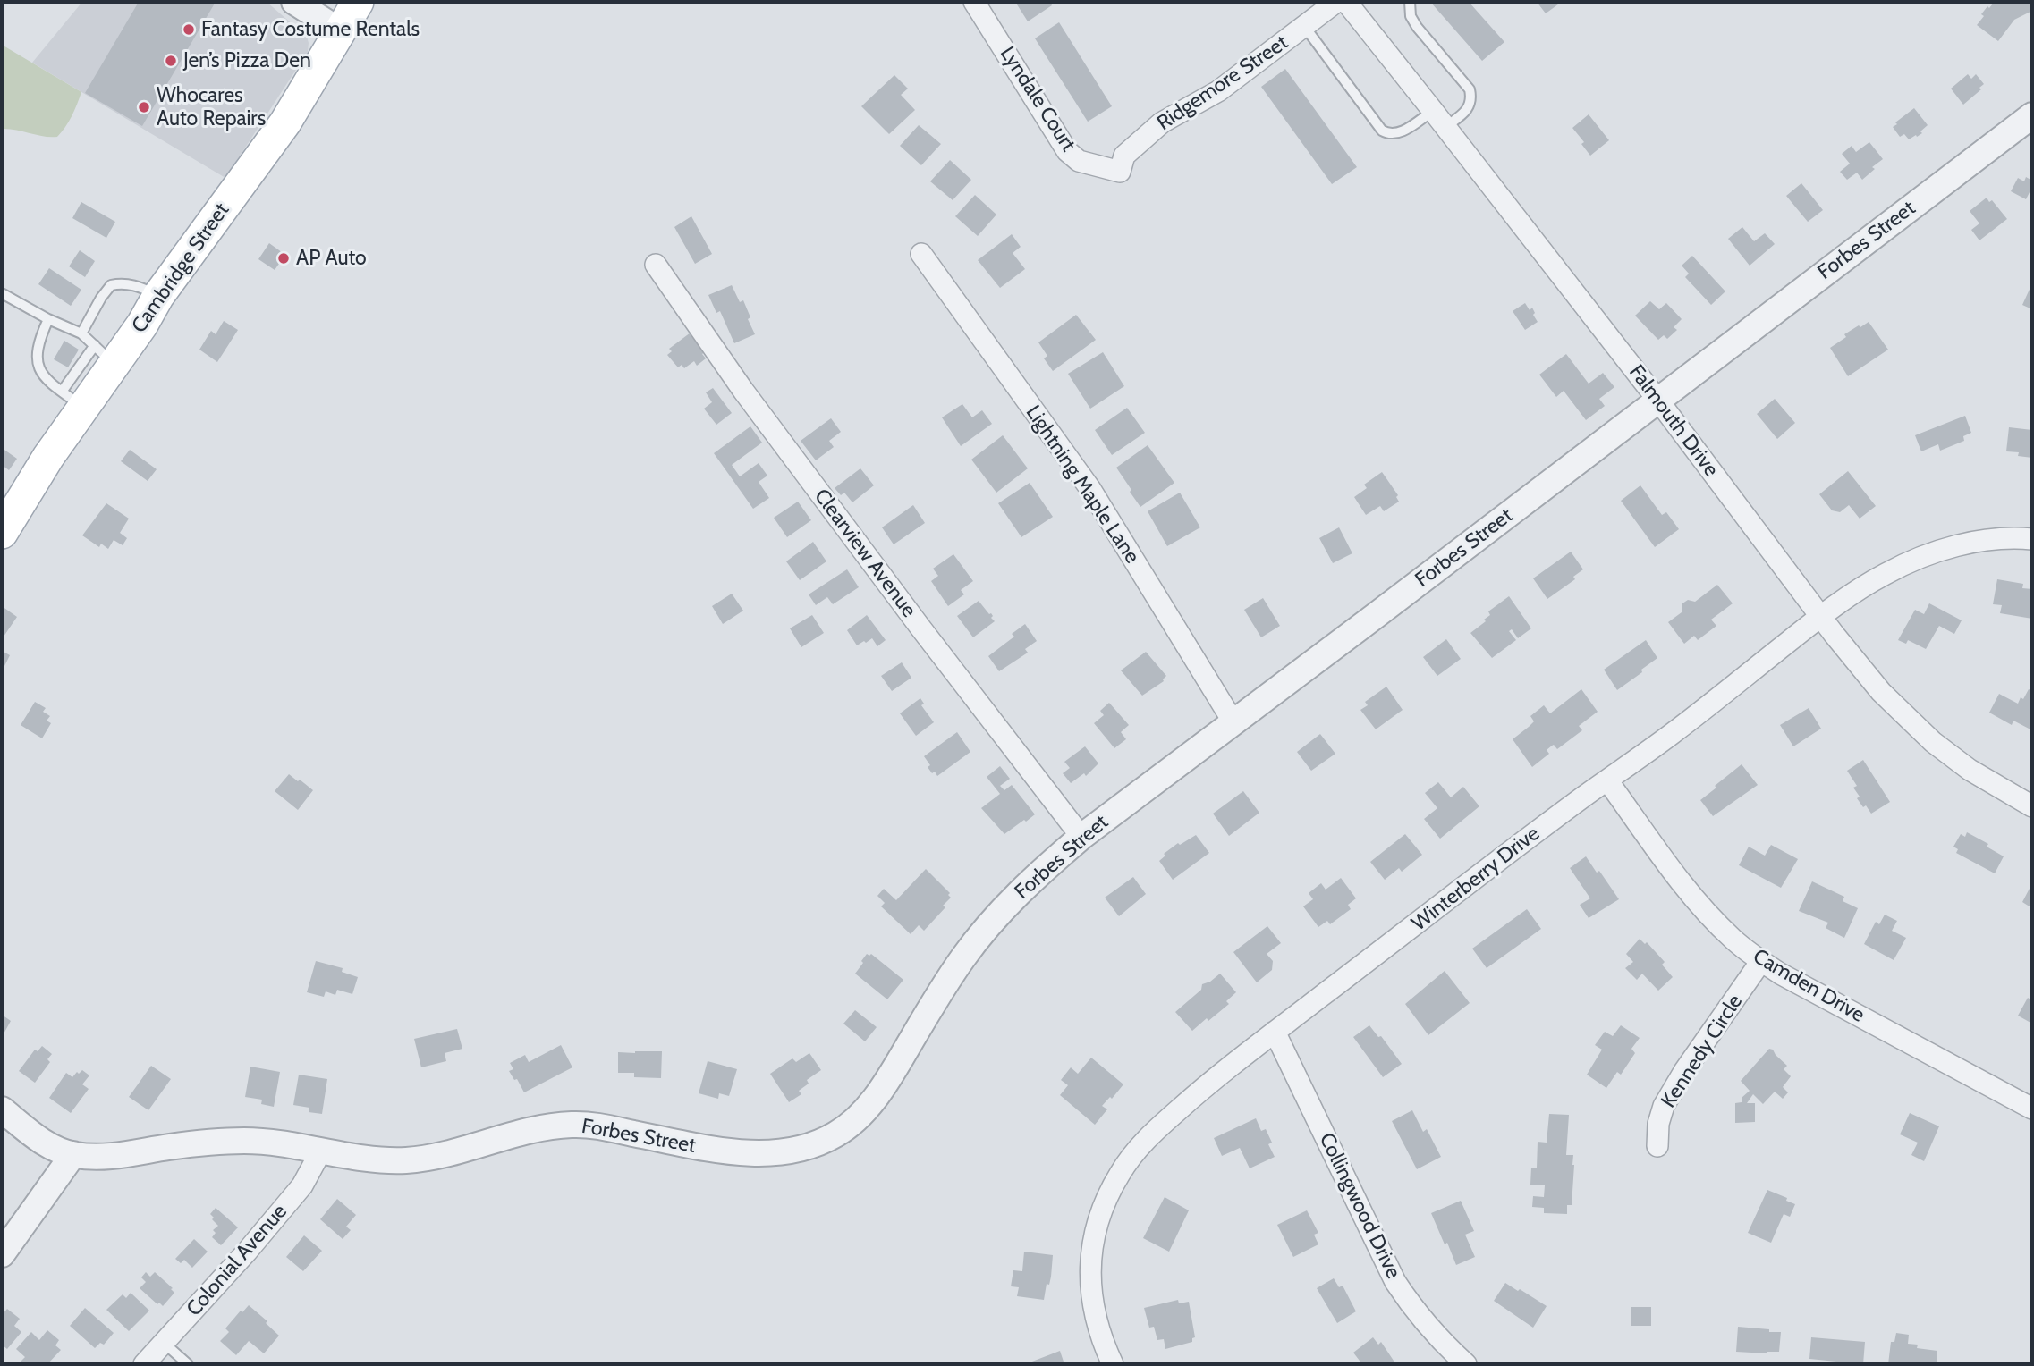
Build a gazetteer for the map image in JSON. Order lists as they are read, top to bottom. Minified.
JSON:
{"streets":{"main road":["Cambridge Street"],"street":["Ridgemore Street","Lyndale Court","Forbes Street","Falmouth Drive","Lightning Maple Lane","Clearview Avenue","Winterberry Drive","Camden Drive","Kennedy Circle","Collingwood Drive","Colonial Avenue"]},"crossings":[["Ridgemore Street","Lyndale Court"],["Forbes Street","Falmouth Drive"],["Forbes Street","Lightning Maple Lane"],["Forbes Street","Clearview Avenue"],["Forbes Street","Colonial Avenue"],["Falmouth Drive","Winterberry Drive"],["Winterberry Drive","Camden Drive"],["Winterberry Drive","Collingwood Drive"],["Camden Drive","Kennedy Circle"]],"places":["Fantasy Costume Rentals","Jen’s Pizza Den","Whocares Auto Repairs","AP Auto"]}
